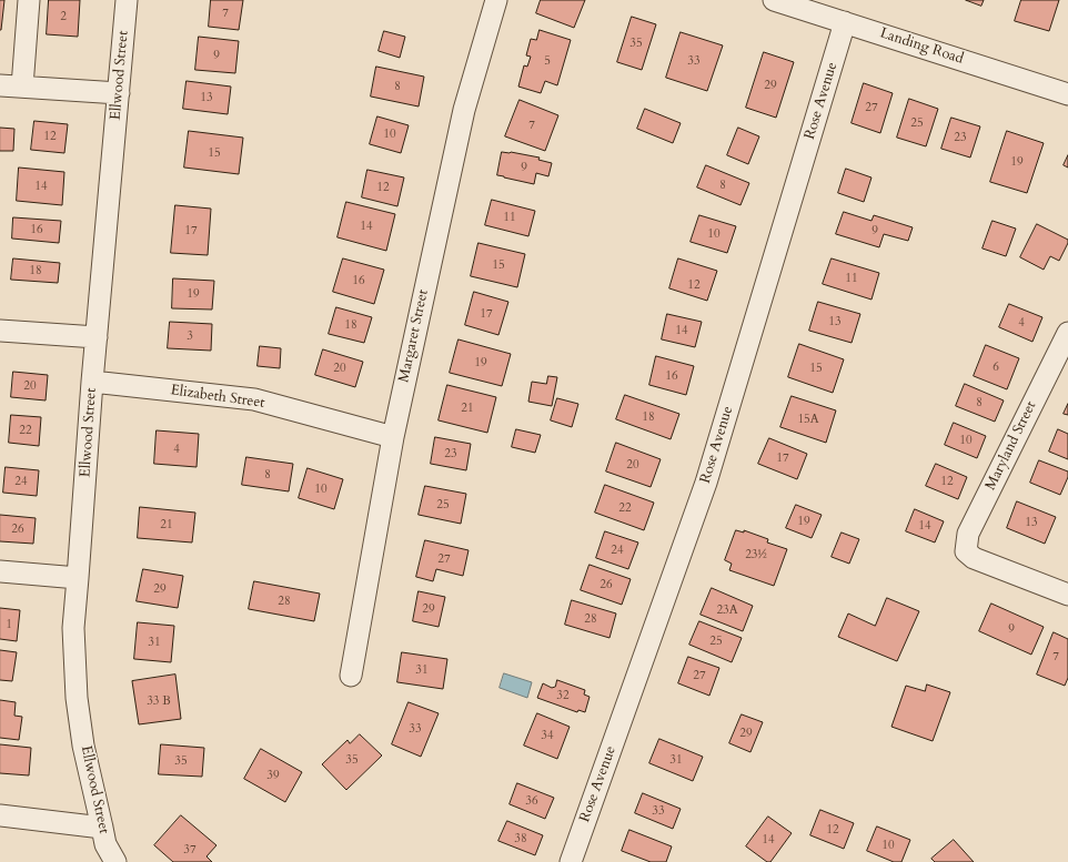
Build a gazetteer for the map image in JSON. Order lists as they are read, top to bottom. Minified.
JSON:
{"streets":{"street":["Landing Road","Ellwood Street","Rose Avenue","Margaret Street","Elizabeth Street","Maryland Street"]},"crossings":[["Landing Road","Rose Avenue"],["Ellwood Street","Elizabeth Street"],["Margaret Street","Elizabeth Street"]],"house_numbers":["7","2","35","9","5","33","29","8","13","27","25","7","10","12","23","15","19","9","8","14","12","11","14","16","17","9","10","15","18","11","16","12","19","17","13","4","18","14","3","19","6","20","15","16","20","8","21","18","15A","22","10","4","23","17","20","8","24","12","10","25","22","19","13","21","14","26","24","23½","27","26","29","28","29","23A","28","1","9","25","31","7","31","27","32","33 B","33","29","34","35","31","35","39","36","33","12","38","14","10","37"]}
